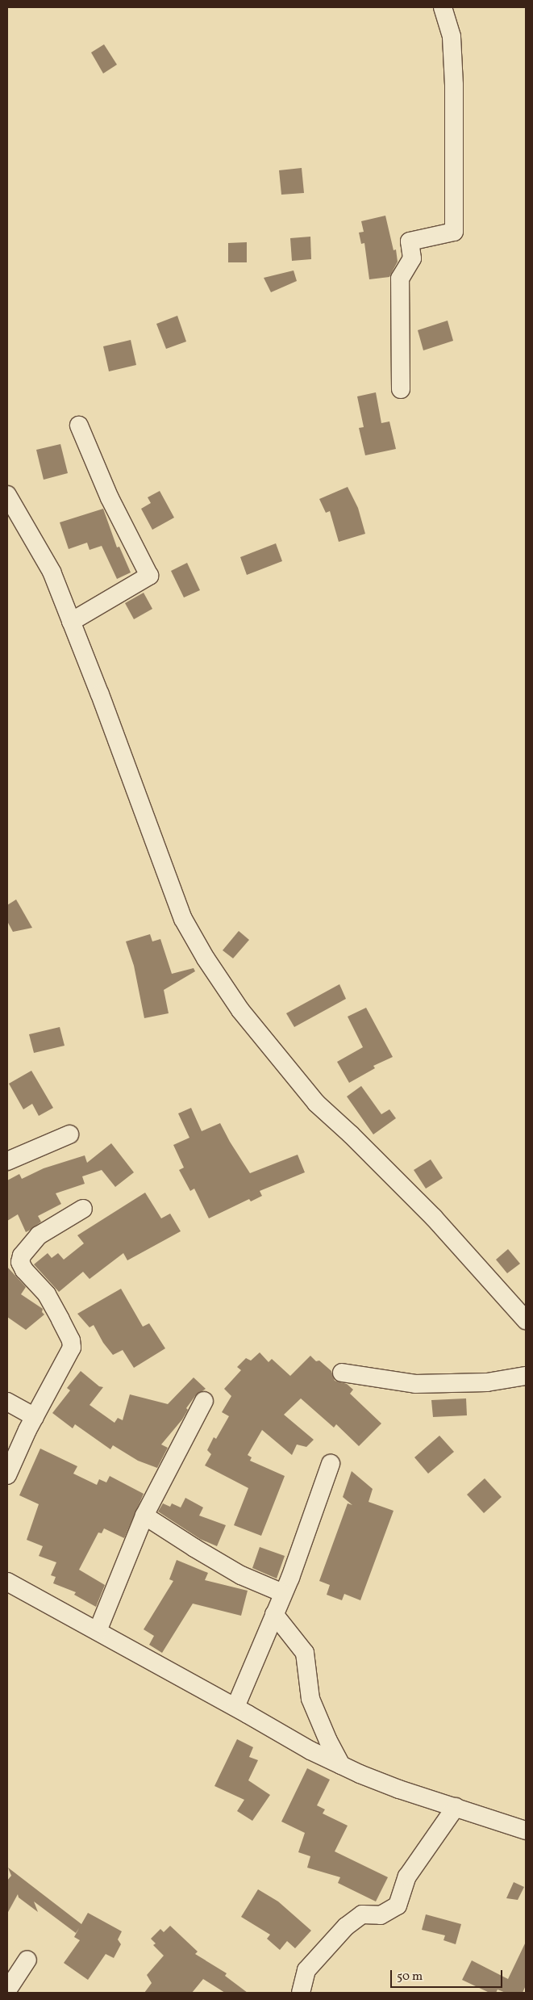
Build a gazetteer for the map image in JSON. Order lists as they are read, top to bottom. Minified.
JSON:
{"scale_bar":"50 m"}
